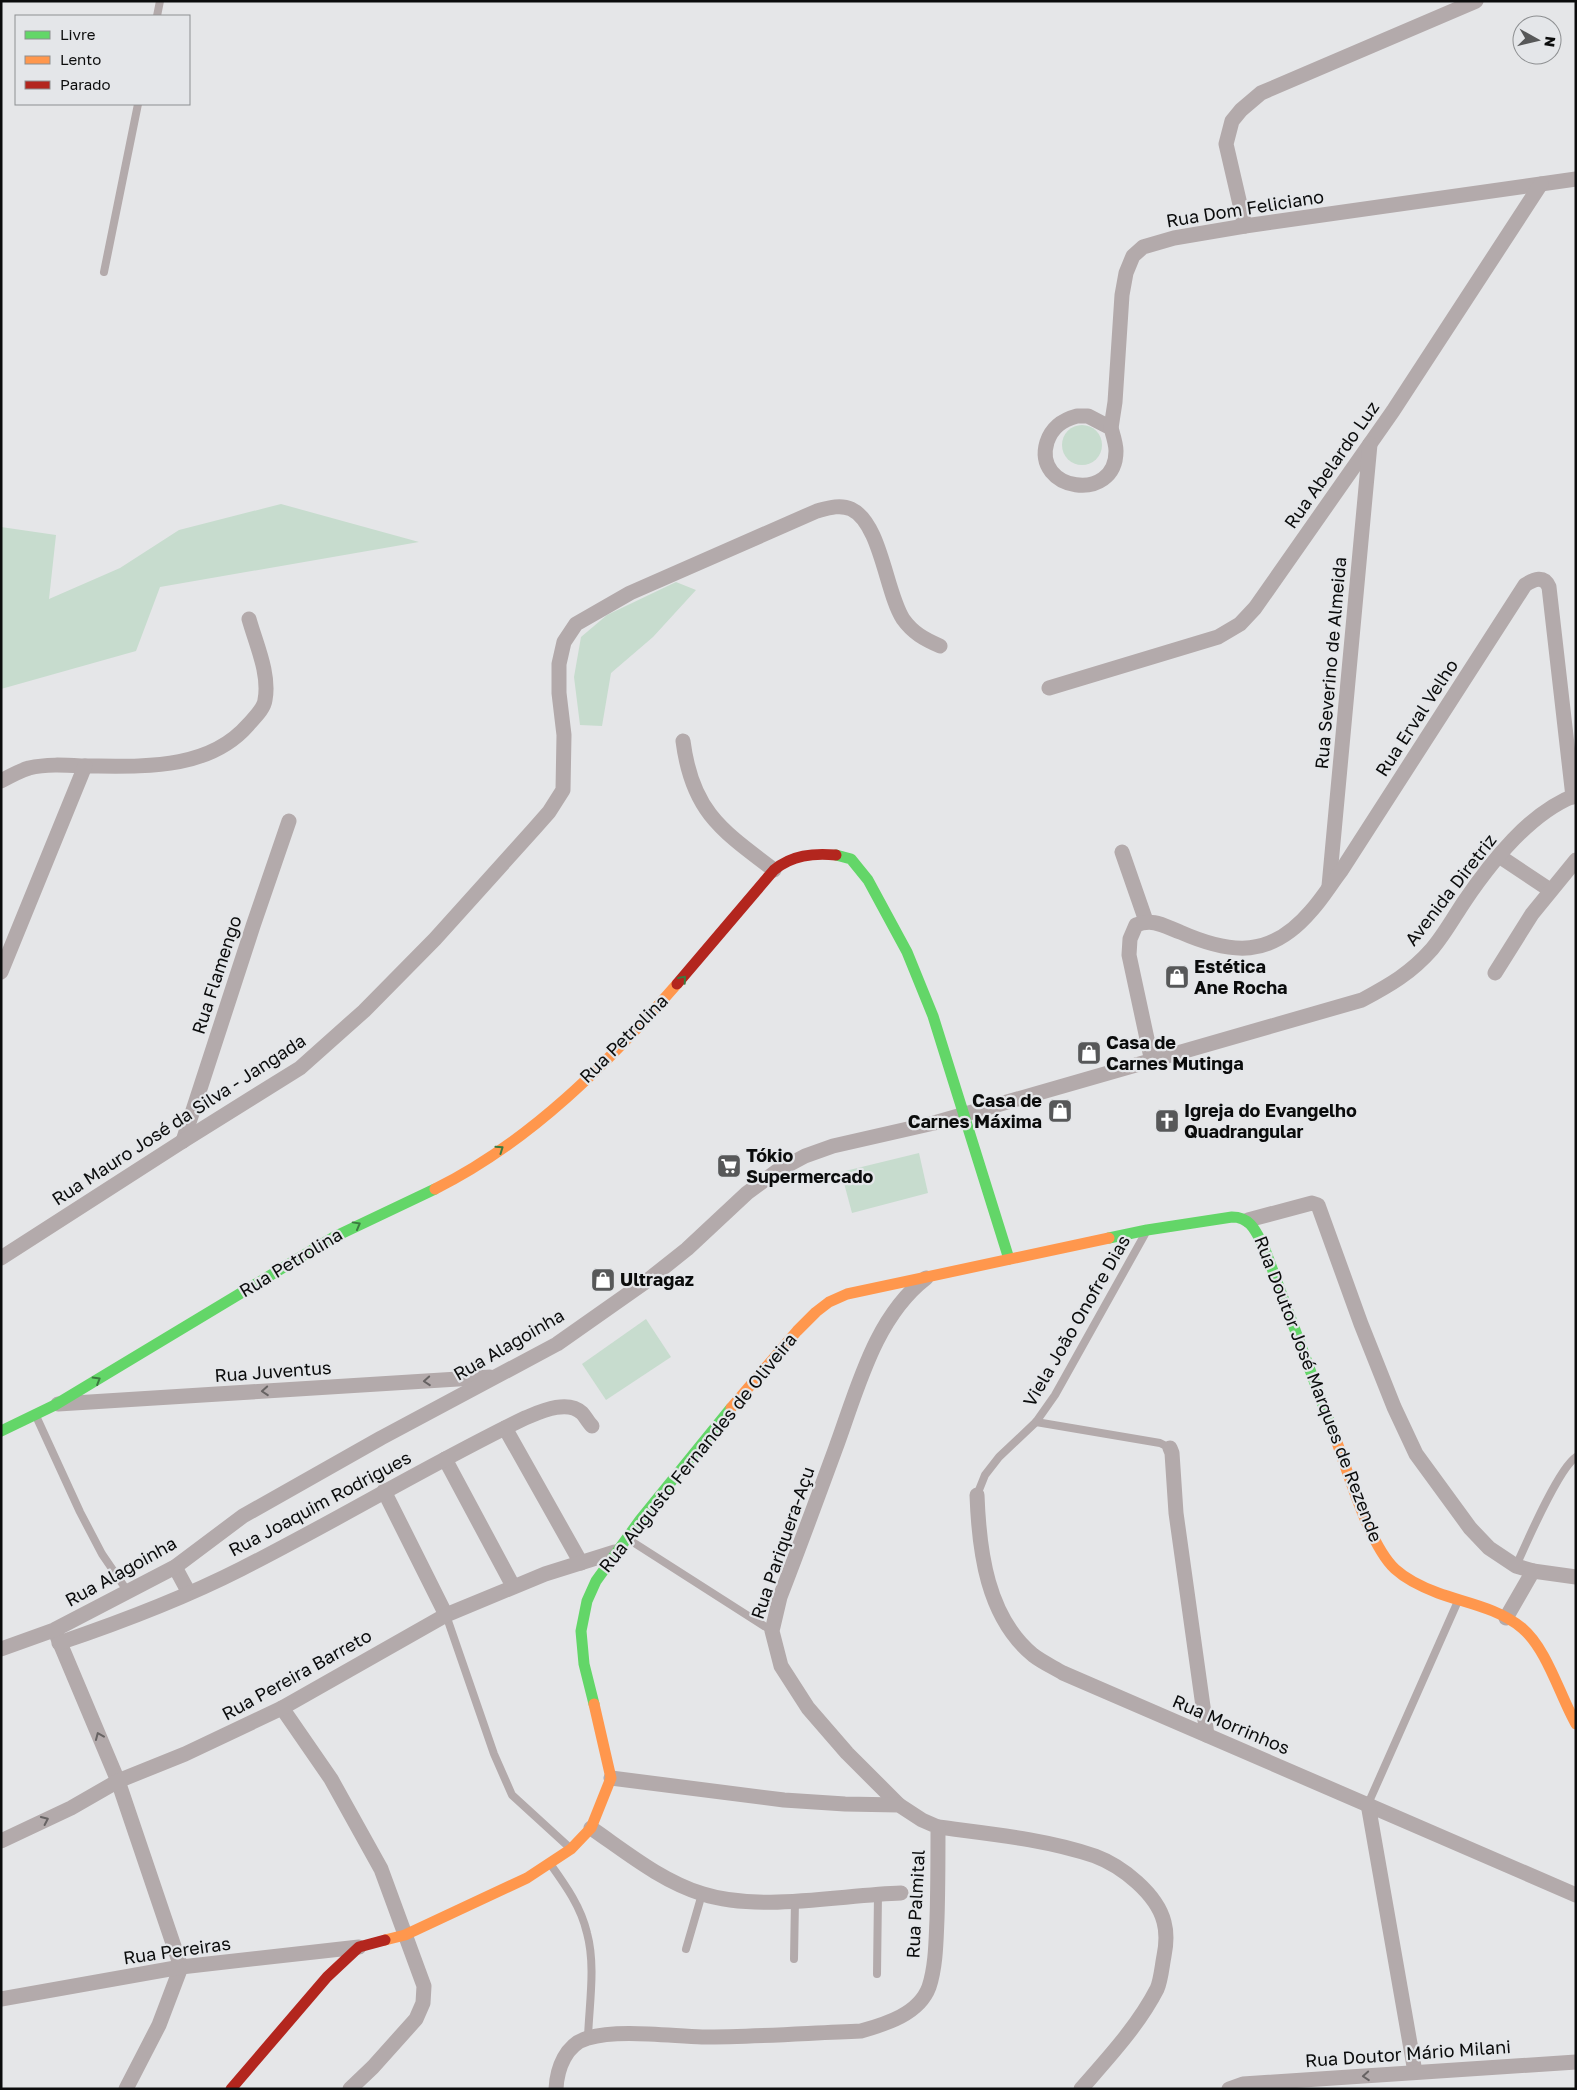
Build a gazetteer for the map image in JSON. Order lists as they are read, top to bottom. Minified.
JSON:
{"streets":{"street":["Rua Dom Feliciano","Rua Abelardo Luz","Rua Severino de Almeida","Rua Erval Velho","Avenida Diretriz","Rua Flamengo","Rua Petrolina","Rua Mauro José da Silva - Jangada","Rua Alagoinha","Rua Juventus","Rua Doutor José Marques de Rezende","Rua Augusto Fernandes de Oliveira","Rua Joaquim Rodrigues","Rua Pariquera-Açu","Rua Pereira Barreto","Rua Morrinhos","Rua Palmital","Rua Pereiras","Rua Doutor Mário Milani"],"lane":["Viela João Onofre Dias"]},"crossings":[["Rua Dom Feliciano","Rua Abelardo Luz"],["Rua Abelardo Luz","Rua Severino de Almeida"],["Rua Severino de Almeida","Rua Erval Velho"],["Rua Erval Velho","Avenida Diretriz"],["Avenida Diretriz","Rua Alagoinha"],["Rua Flamengo","Rua Mauro José da Silva - Jangada"],["Rua Petrolina","Rua Alagoinha"],["Rua Petrolina","Rua Juventus"],["Rua Petrolina","Rua Doutor José Marques de Rezende"],["Viela João Onofre Dias","Rua Doutor José Marques de Rezende"],["Viela João Onofre Dias","Rua Morrinhos"],["Rua Alagoinha","Rua Juventus"],["Rua Alagoinha","Rua Joaquim Rodrigues"],["Rua Doutor José Marques de Rezende","Rua Augusto Fernandes de Oliveira"],["Rua Doutor José Marques de Rezende","Rua Pariquera-Açu"],["Rua Augusto Fernandes de Oliveira","Rua Pariquera-Açu"],["Rua Augusto Fernandes de Oliveira","Rua Pereira Barreto"],["Rua Pariquera-Açu","Rua Palmital"]],"one_way":["Rua Petrolina","Rua Juventus","Rua Doutor Mário Milani"],"places":{"shop":["Estética Ane Rocha","Casa de Carnes Mutinga","Casa de Carnes Máxima","Ultragaz"],"church":["Igreja do Evangelho Quadrangular"],"supermarket":["Tókio Supermercado"]},"legend":["Livre","Lento","Parado"],"north":"right"}
